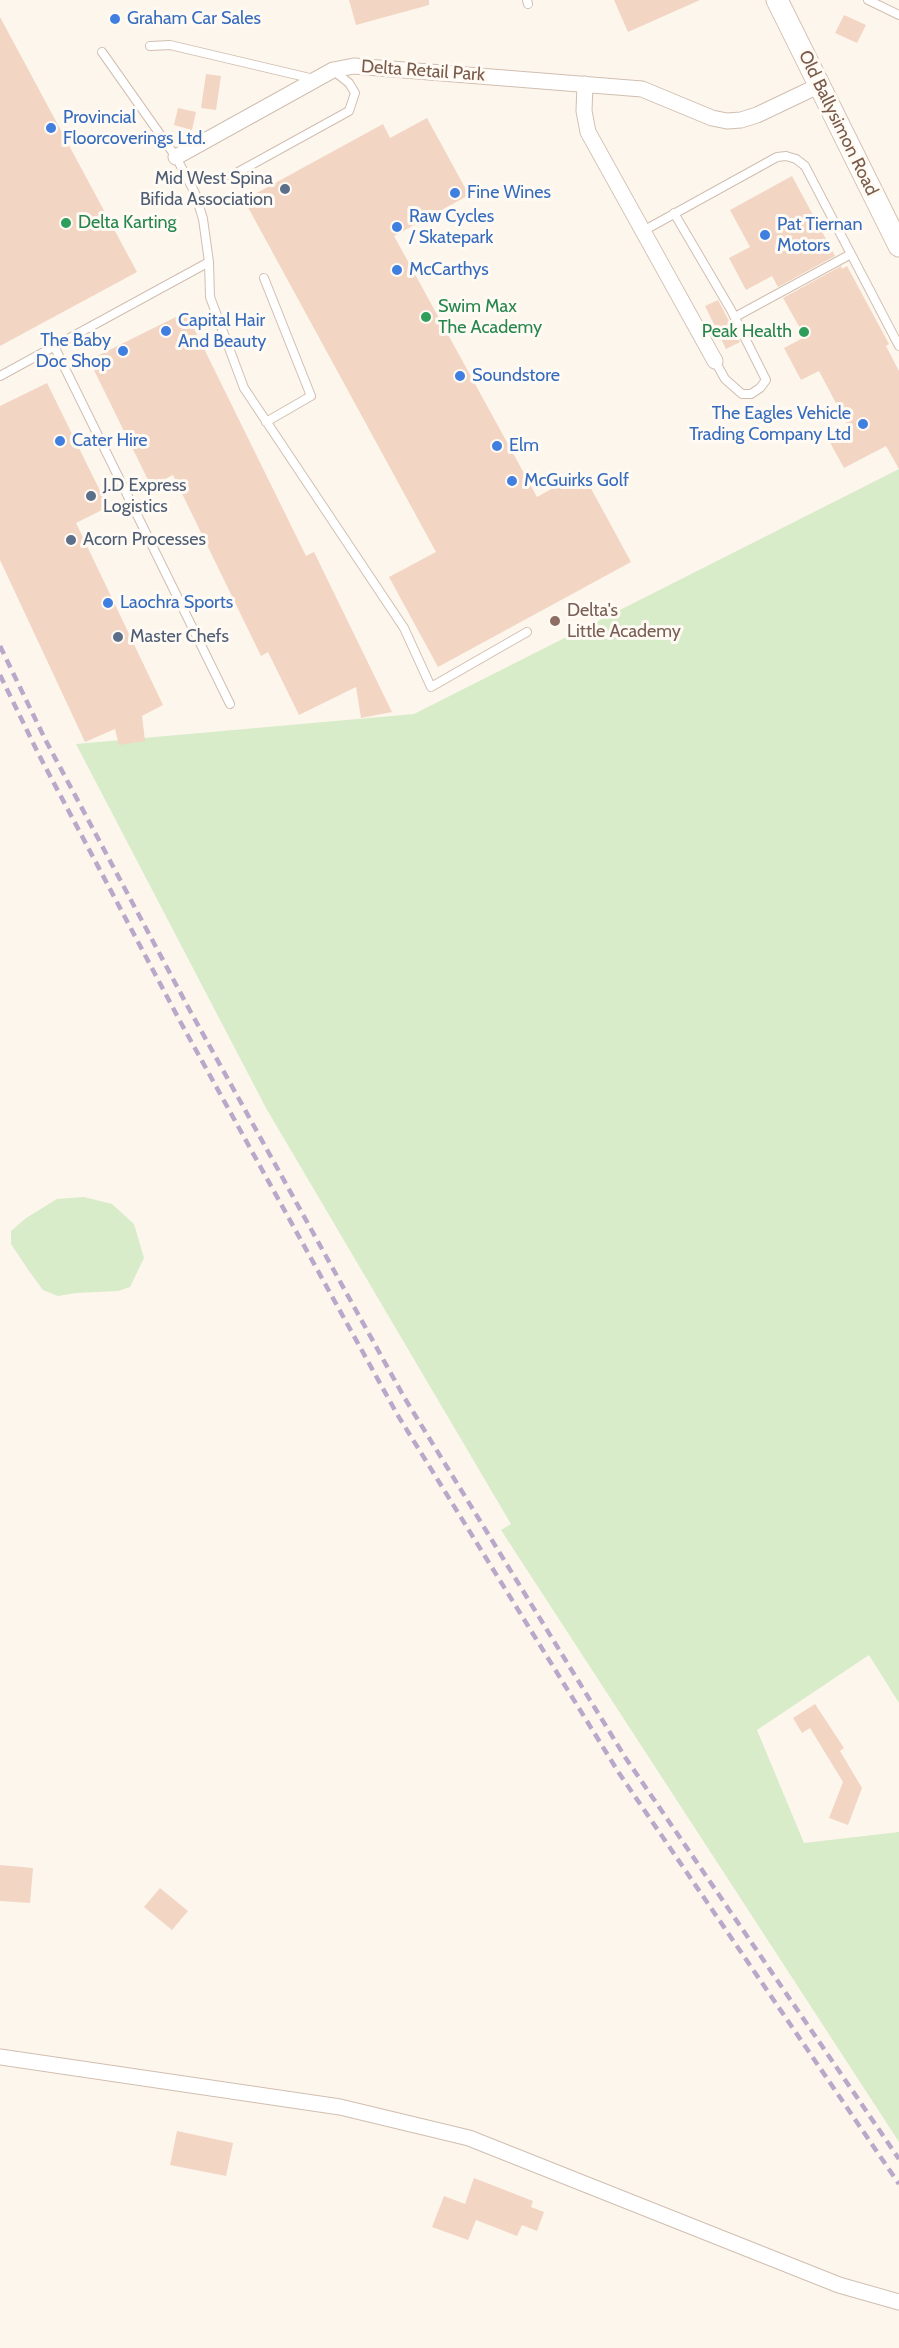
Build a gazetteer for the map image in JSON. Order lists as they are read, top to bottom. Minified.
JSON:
{"streets":{"street":["Delta Retail Park","Old Ballysimon Road"]},"crossings":[["Delta Retail Park","Old Ballysimon Road"]],"places":["Graham Car Sales","Provincial Floorcoverings Ltd.","Mid West Spina Bifida Association","Fine Wines","Delta Karting","Raw Cycles / Skatepark","Pat Tiernan Motors","McCarthys","Swim Max The Academy","Capital Hair And Beauty","Peak Health","The Baby Doc Shop","Soundstore","The Eagles Vehicle Trading Company Ltd","Cater Hire","Elm","McGuirks Golf","J.D Express Logistics","Acorn Processes","Laochra Sports","Delta's Little Academy","Master Chefs"]}
